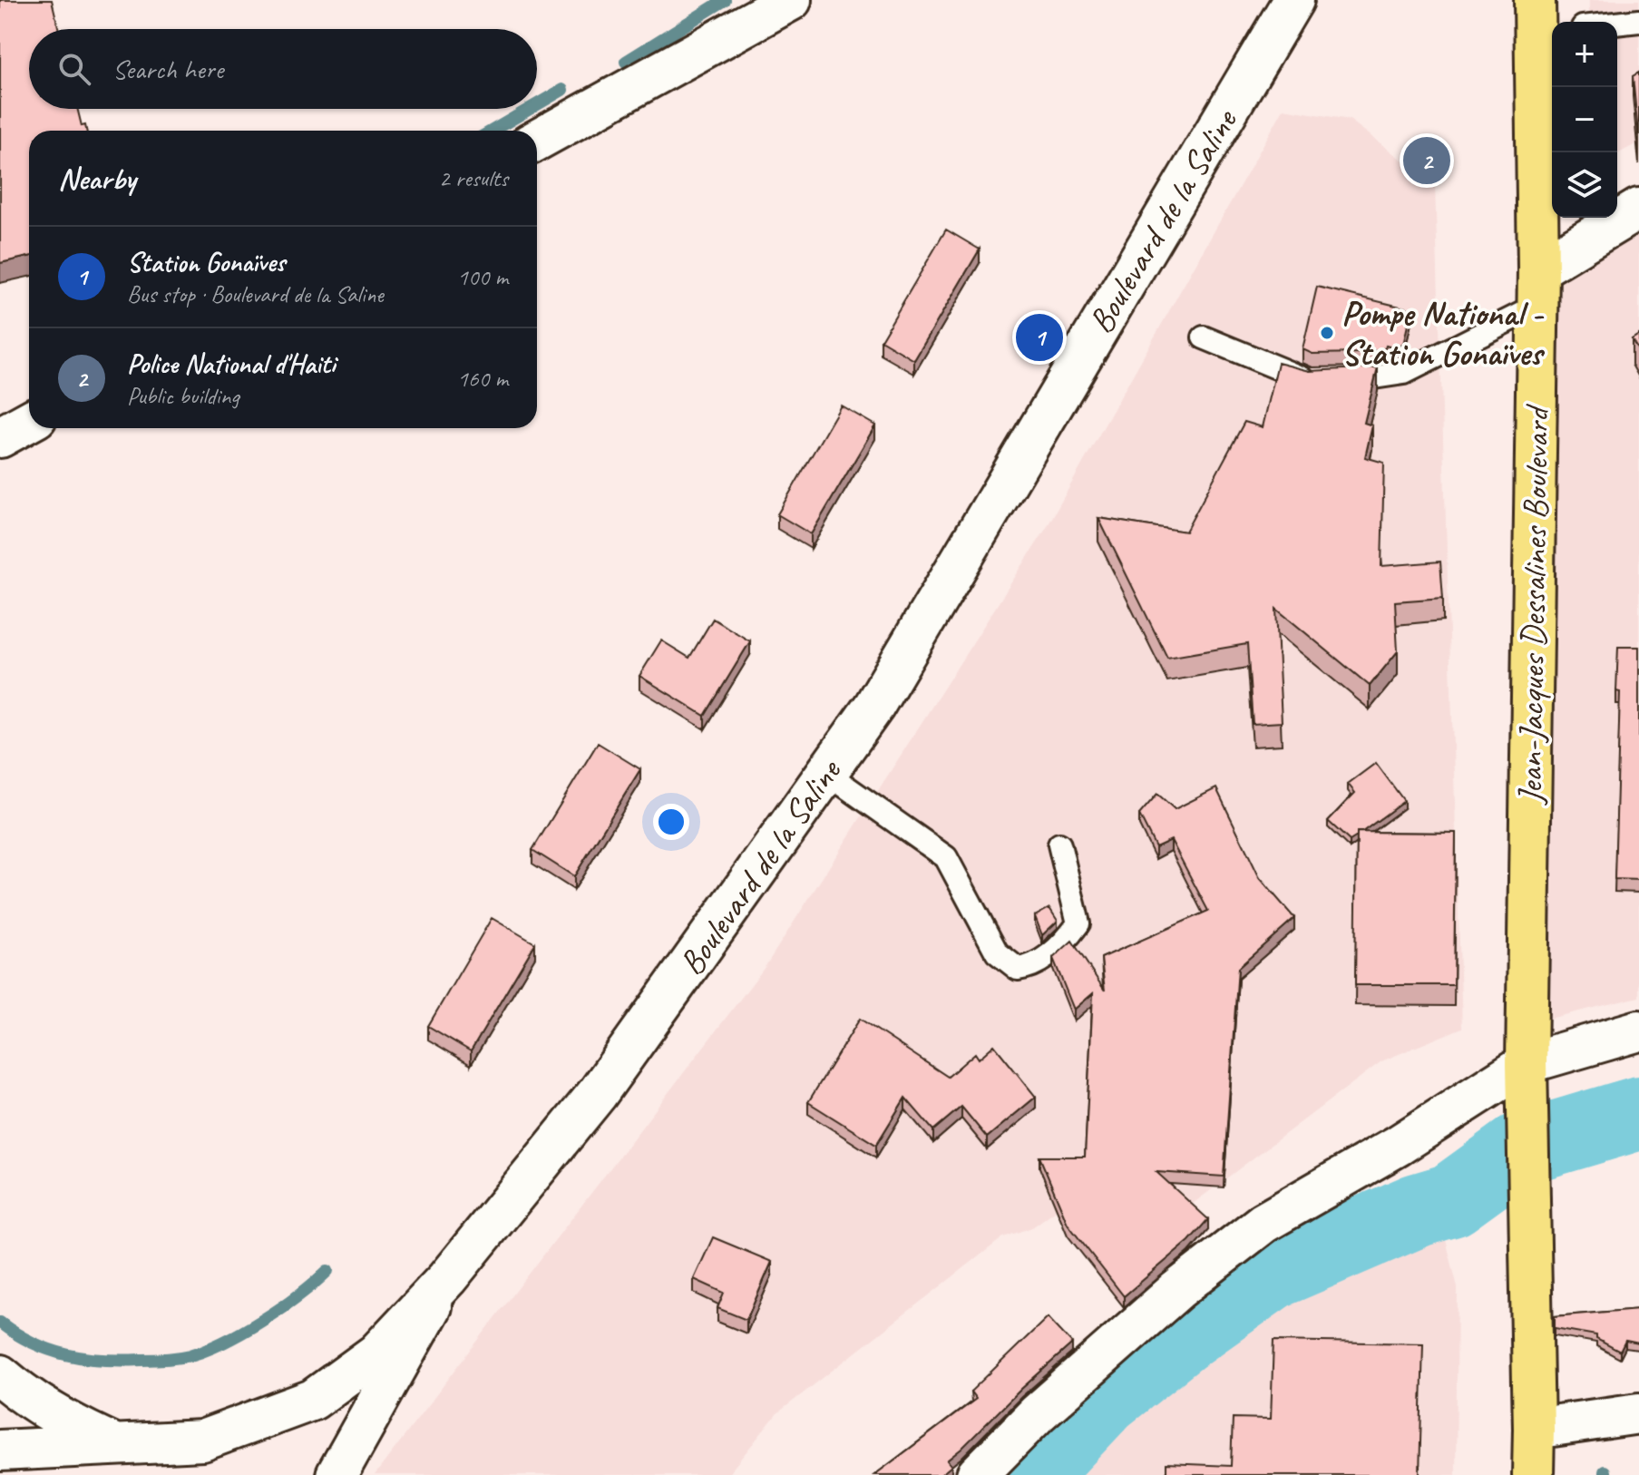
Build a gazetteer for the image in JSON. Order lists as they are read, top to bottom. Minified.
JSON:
{"streets":{"main road":["Boulevard de la Saline","Jean-Jacques Dessalines Boulevard"]},"places":["Pompe National - Station Gonaïves"],"page":{"map_buttons":["+","−"],"search":"Search here","heading":["Nearby","2 results"],"pins":["2","1"],"list":[{"mark":"1","name":"Station Gonaïves","note":"Bus stop · Boulevard de la Saline","value":"100 m"},{"mark":"2","name":"Police National d'Haiti","note":"Public building","value":"160 m"}]}}
